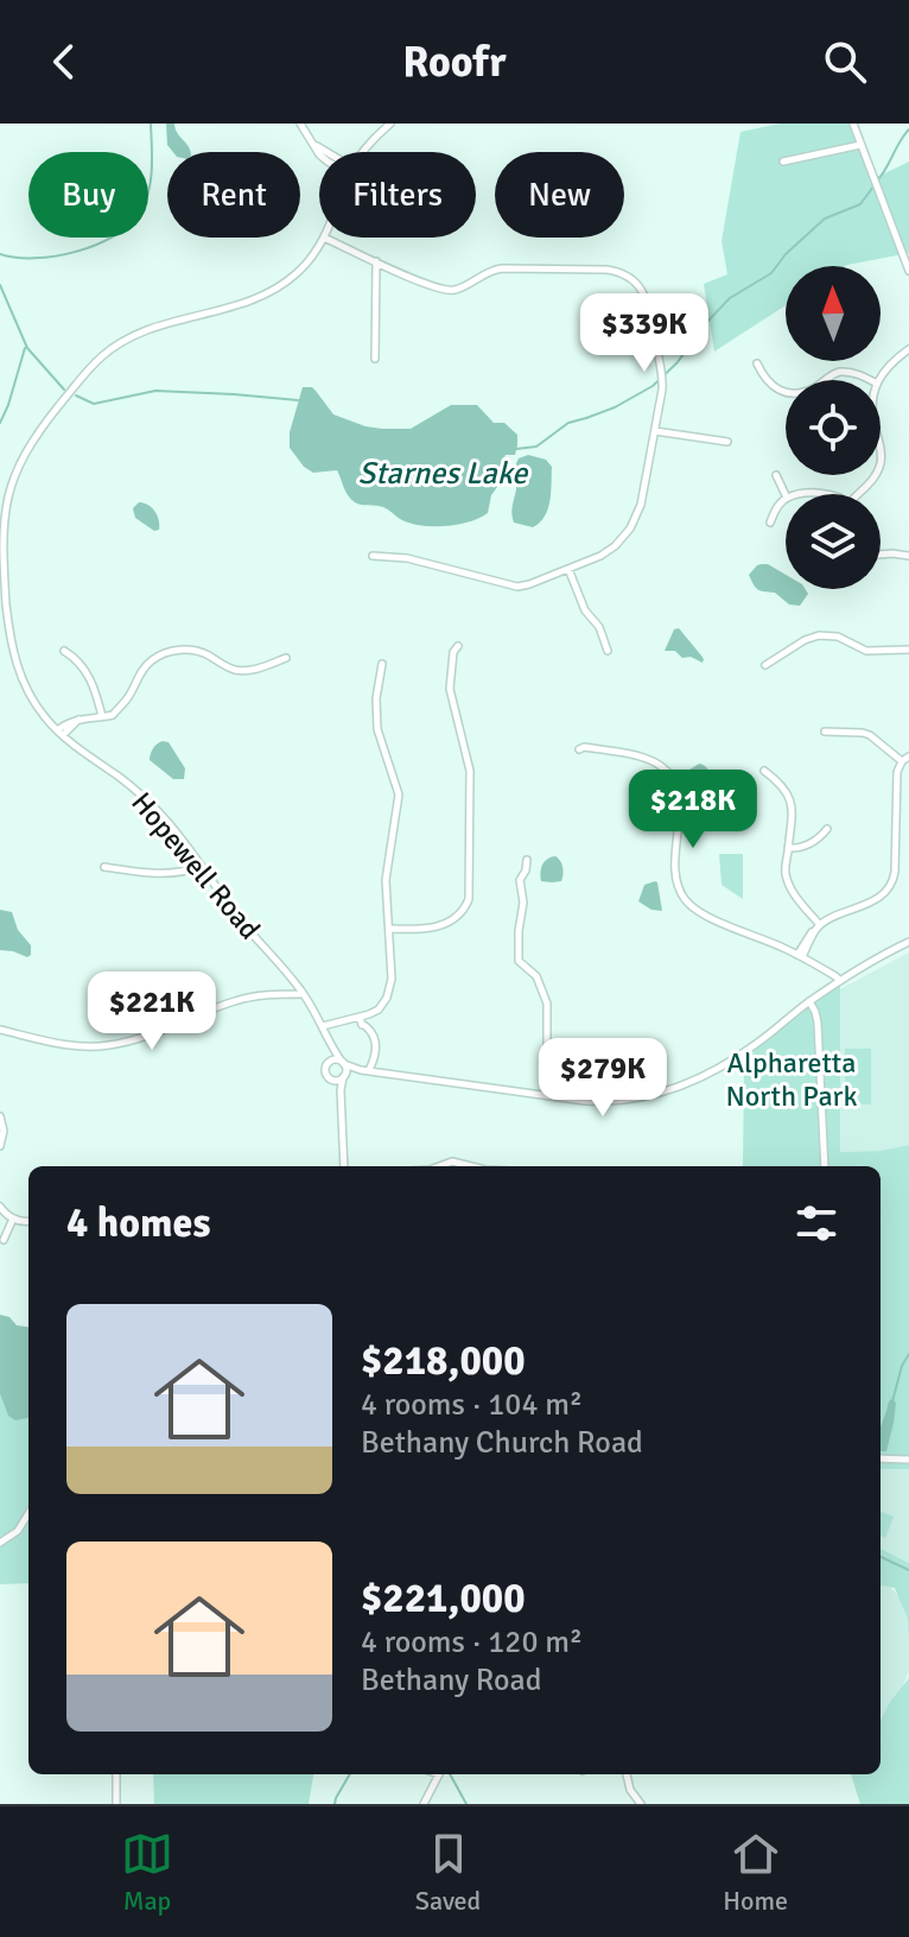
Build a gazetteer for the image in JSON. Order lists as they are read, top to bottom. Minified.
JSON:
{"streets":{"street":["Hopewell Road"]},"water":["Starnes Lake"],"parks":["Alpharetta North Park"],"north":"top","page":{"header":"Roofr","chip":["Buy","Rent","Filters","New"],"price":["$339K","$218K","$221K","$279K"],"heading":"4 homes","list":[{"name":"$218,000","note":"4 rooms · 104 m² · Bethany Church Road"},{"name":"$221,000","note":"4 rooms · 120 m² · Bethany Road"}],"tabs":["Map","Saved","Home"]}}
